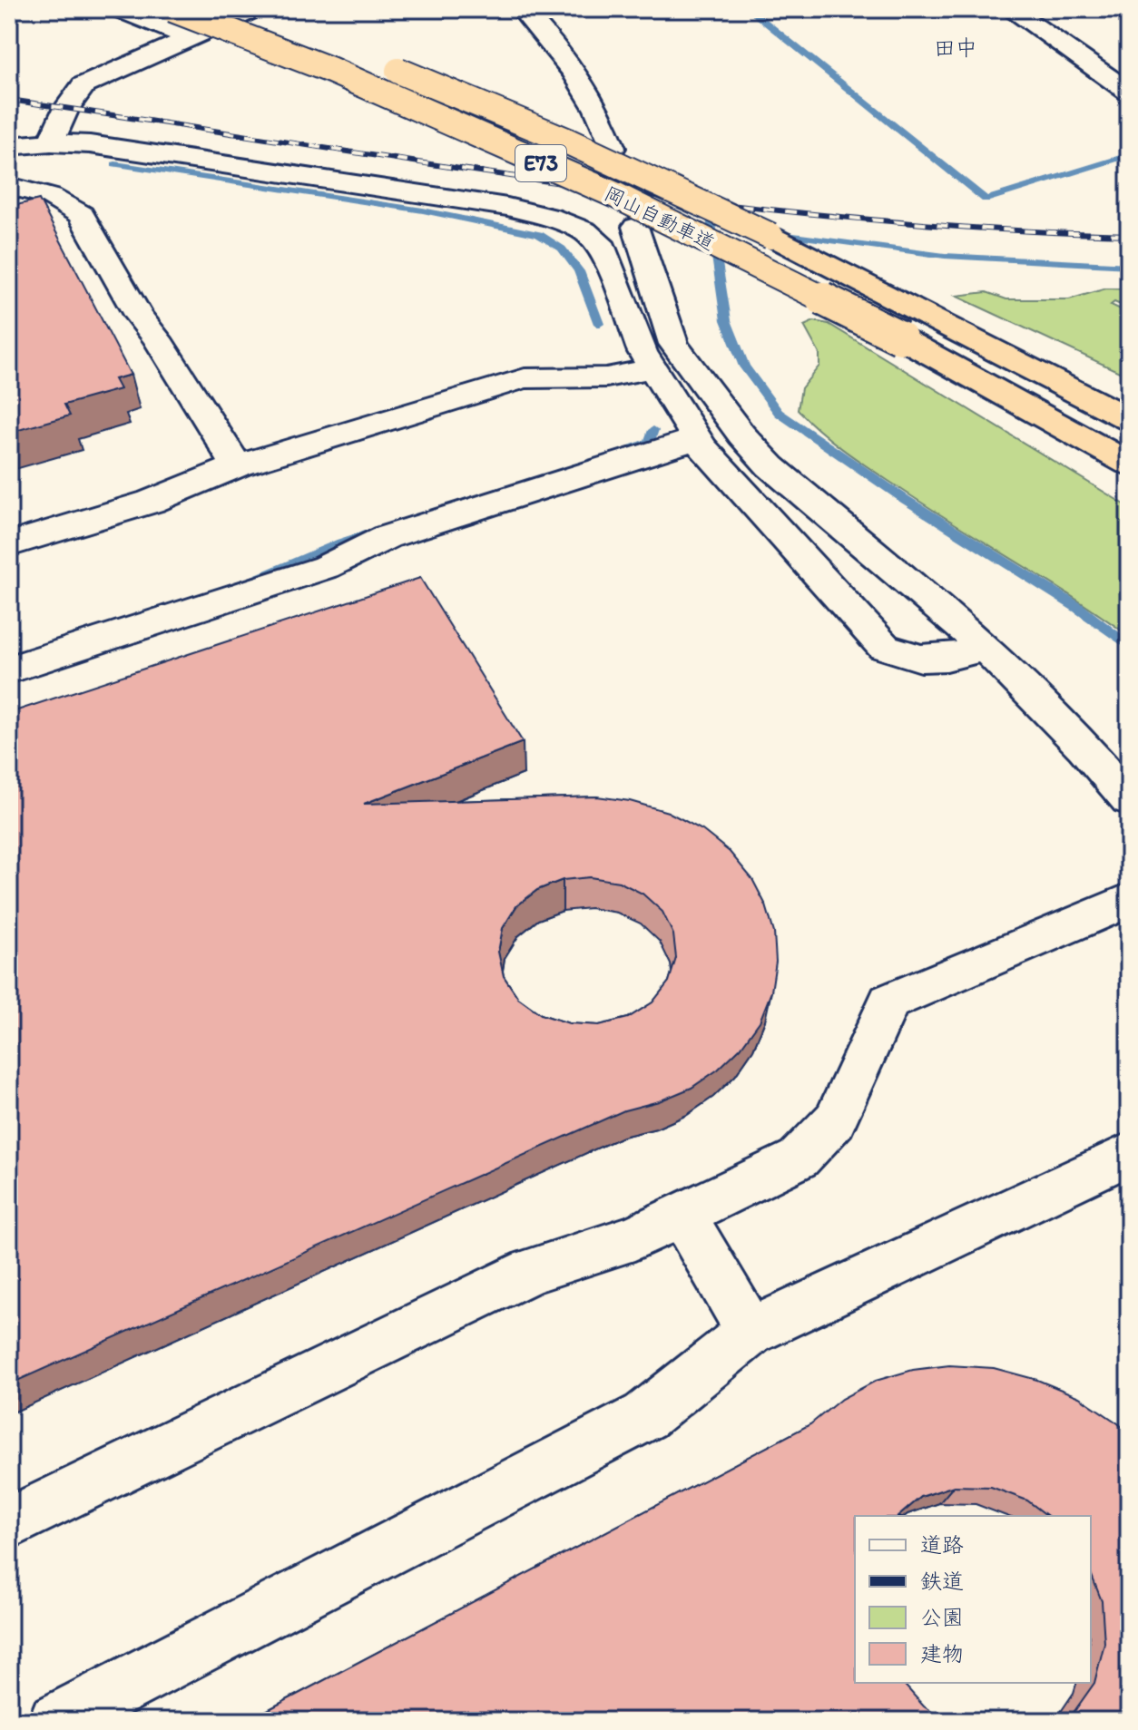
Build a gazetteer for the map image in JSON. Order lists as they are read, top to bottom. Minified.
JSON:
{"streets":{"highway":["E73","岡山自動車道"]},"districts":["田中"],"legend":["道路","鉄道","公園","建物"]}
